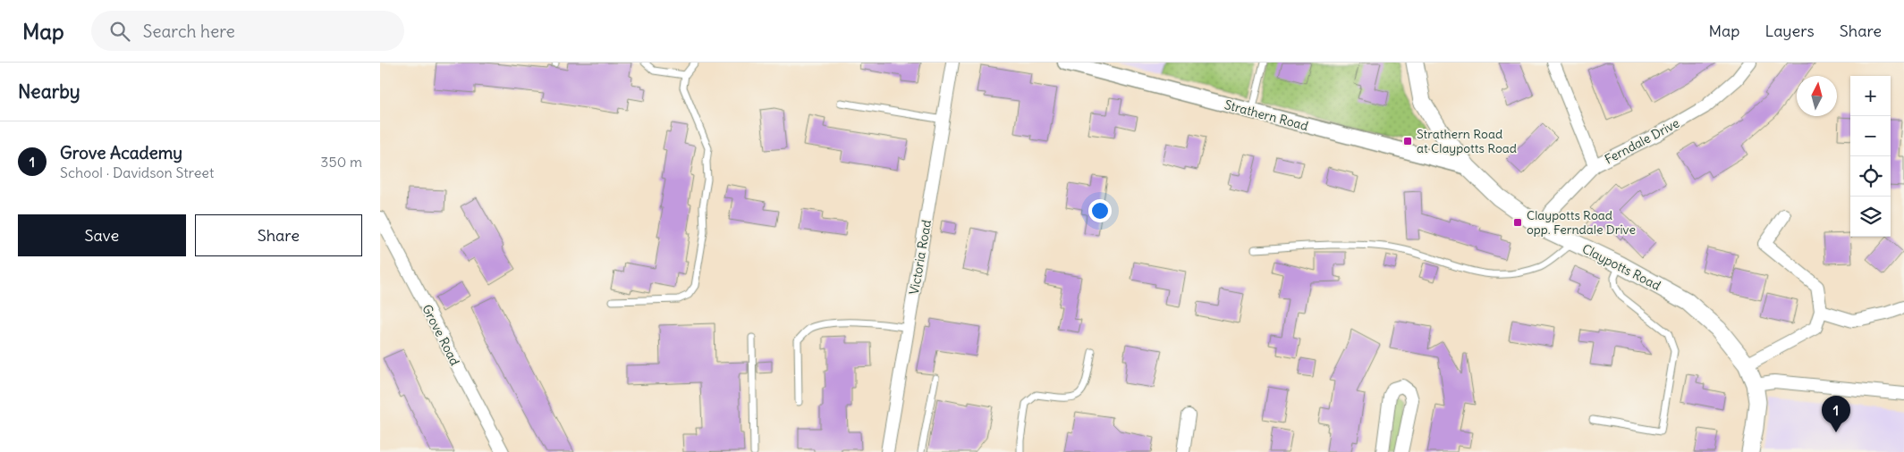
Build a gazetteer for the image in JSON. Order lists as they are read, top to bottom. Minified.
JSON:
{"streets":{"main road":["Claypotts Road"],"street":["Strathern Road","Ferndale Drive","Victoria Road","Grove Road"]},"crossings":[["Strathern Road","Claypotts Road"],["Ferndale Drive","Claypotts Road"]],"places":{"transit":["Strathern Road at Claypotts Road","Claypotts Road opp. Ferndale Drive"]},"north":"top","page":{"header":"Map","search":"Search here","nav":["Map","Layers","Share"],"heading":"Nearby","map_buttons":["+","−"],"list":[{"mark":"1","name":"Grove Academy","note":"School · Davidson Street","value":"350 m"}],"buttons":["Save","Share"],"pins":"1"}}
